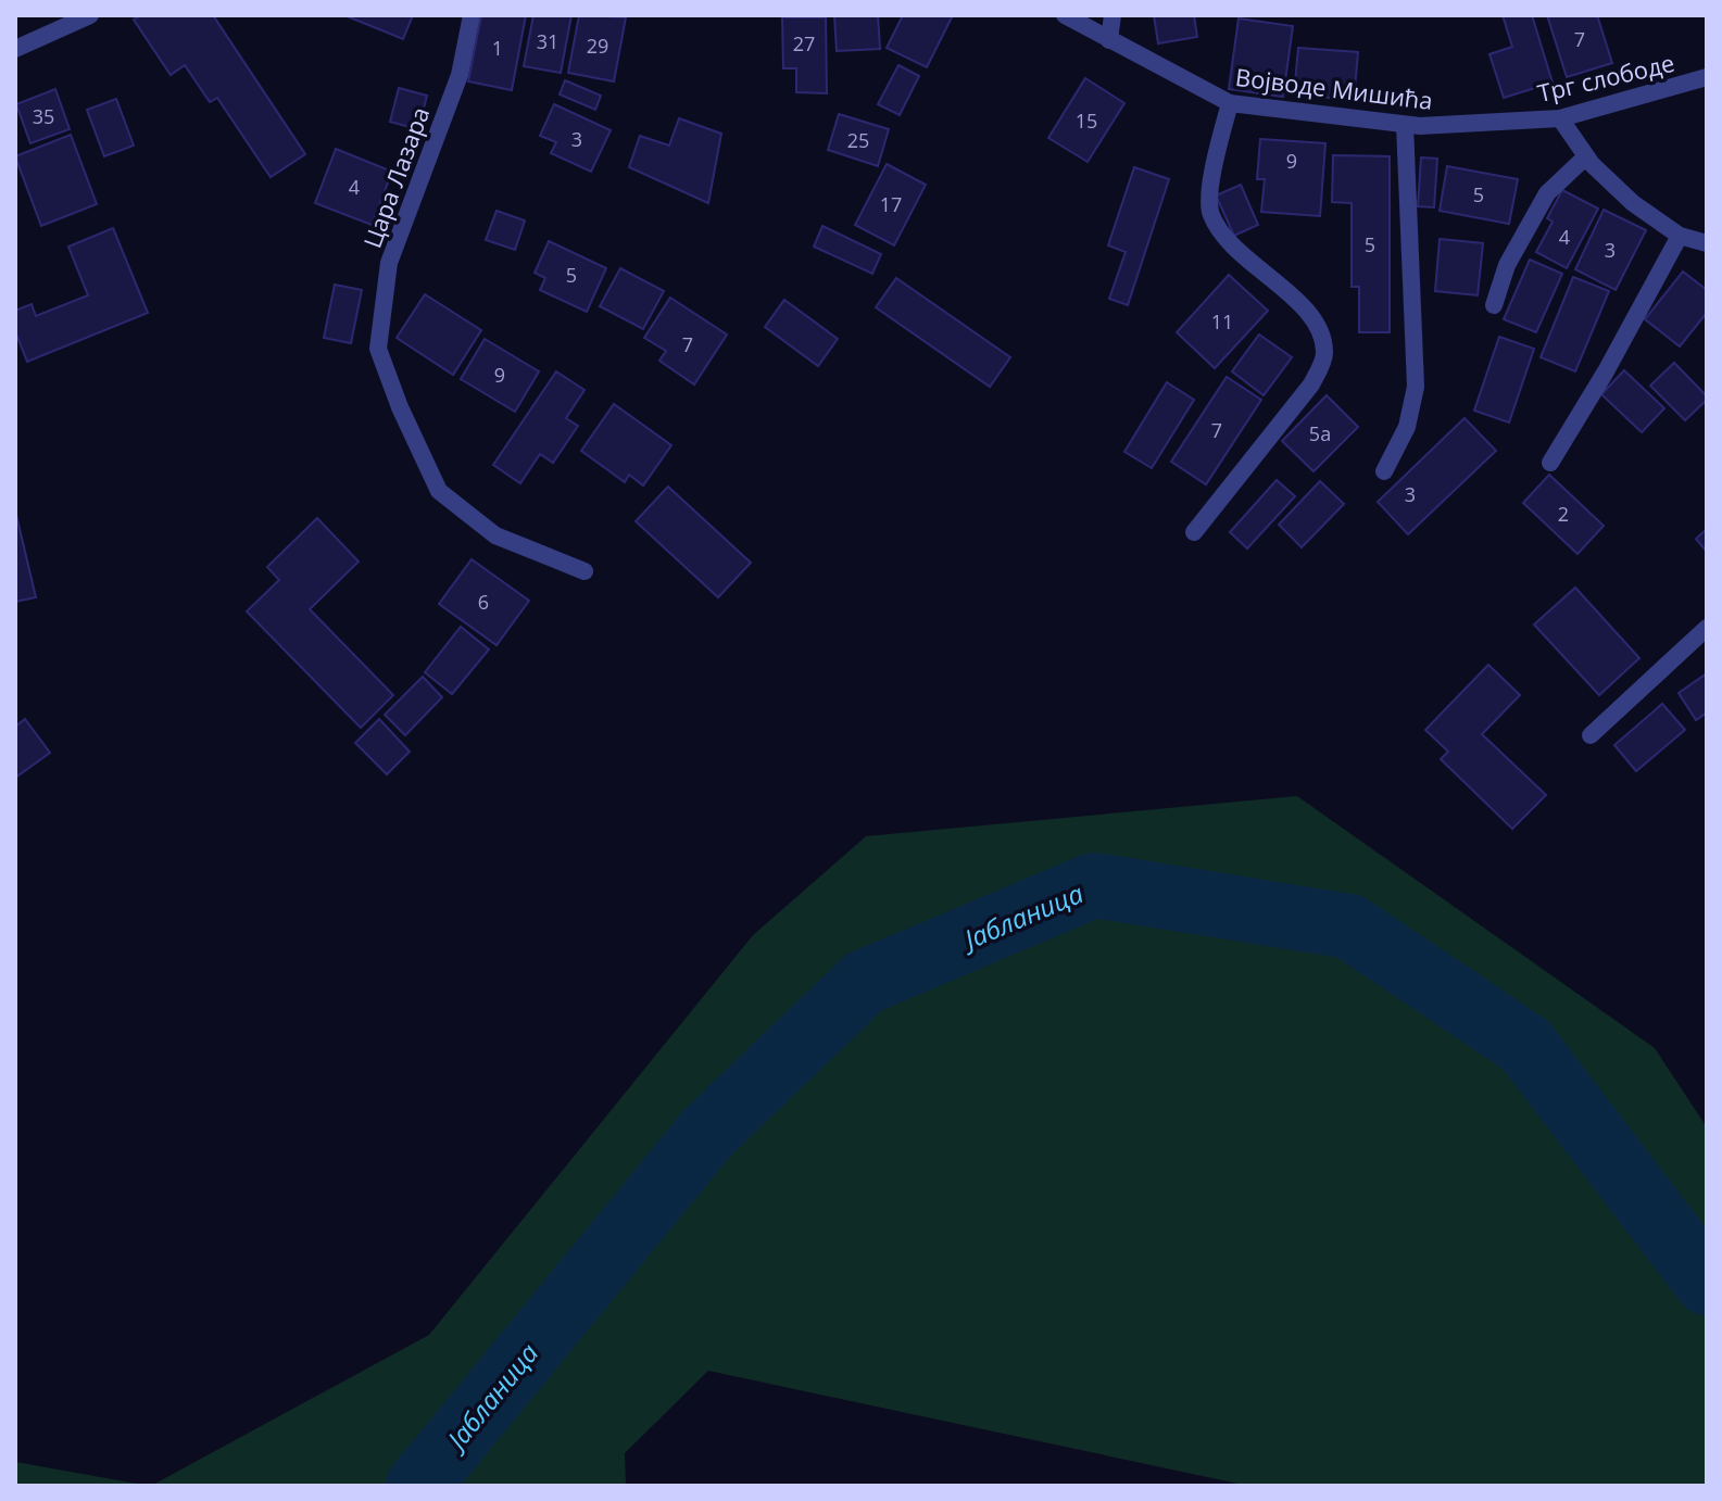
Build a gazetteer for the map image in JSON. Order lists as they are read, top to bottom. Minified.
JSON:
{"streets":{"street":["Трг слободе","Војводе Мишића","Цара Лазара"]},"crossings":[["Трг слободе","Војводе Мишића"]],"water":["Јабланица"],"house_numbers":["7","31","27","29","1","35","15","3","25","9","4","5","17","4","5","3","5","11","7","9","7","5a","3","2","6"]}
